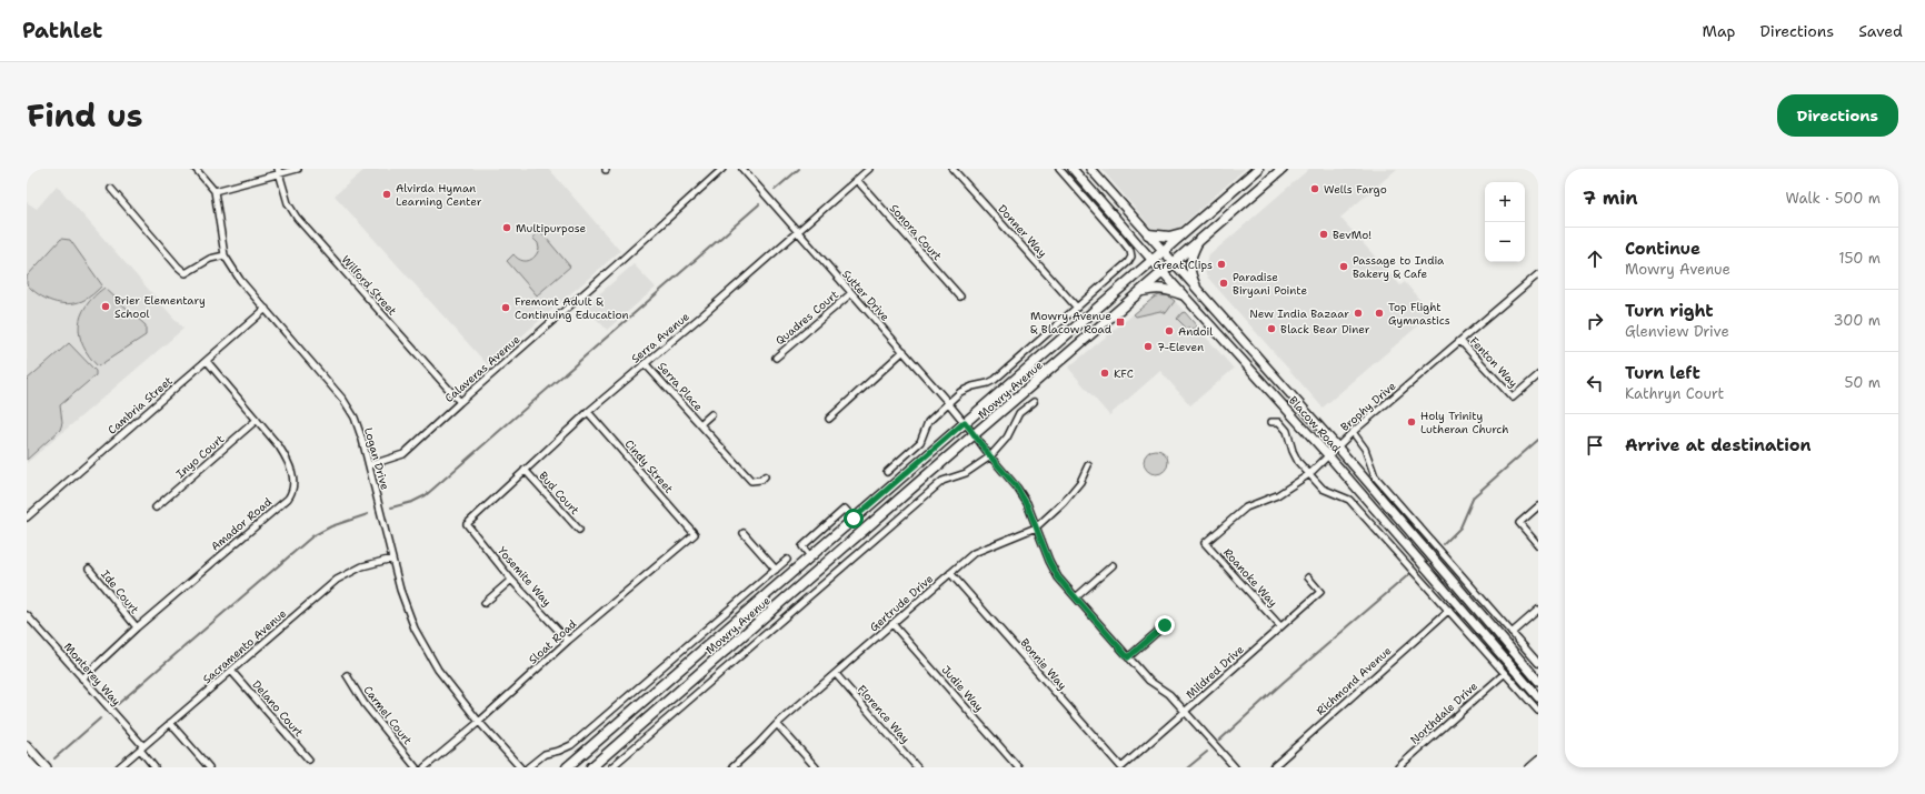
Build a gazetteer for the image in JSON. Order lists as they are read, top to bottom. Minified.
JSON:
{"streets":{"main road":["Mowry Avenue","Blacow Road"],"street":["Donner Way","Sonora Court","Wilford Street","Sutter Drive","Quadres Court","Serra Avenue","Fenton Way","Calaveras Avenue","Serra Place","Cambria Street","Brophy Drive","Inyo Court","Logan Drive","Cindy Street","Bud Court","Amador Road","Yosemite Way","Roanoke Way","Ide Court","Gertrude Drive","Sloat Road","Sacramento Avenue","Bonnie Way","Mildred Drive","Monterey Way","Richmond Avenue","Judie Way","Delano Court","Northdale Drive","Florence Way","Carmel Court"]},"crossings":[["Donner Way","Mowry Avenue"],["Sonora Court","Serra Avenue"],["Wilford Street","Calaveras Avenue"],["Sutter Drive","Quadres Court"],["Sutter Drive","Serra Avenue"],["Sutter Drive","Mowry Avenue"],["Sutter Drive","Gertrude Drive"],["Sutter Drive","Mildred Drive"],["Serra Avenue","Serra Place"],["Serra Avenue","Cindy Street"],["Serra Avenue","Bud Court"],["Serra Avenue","Yosemite Way"],["Fenton Way","Brophy Drive"],["Calaveras Avenue","Logan Drive"],["Mowry Avenue","Blacow Road"],["Cambria Street","Logan Drive"],["Cambria Street","Amador Road"],["Brophy Drive","Blacow Road"],["Brophy Drive","Roanoke Way"],["Inyo Court","Amador Road"],["Logan Drive","Sloat Road"],["Logan Drive","Sacramento Avenue"],["Cindy Street","Sloat Road"],["Amador Road","Ide Court"],["Amador Road","Monterey Way"],["Yosemite Way","Sloat Road"],["Roanoke Way","Mildred Drive"],["Gertrude Drive","Bonnie Way"],["Gertrude Drive","Judie Way"],["Gertrude Drive","Florence Way"],["Sacramento Avenue","Monterey Way"],["Sacramento Avenue","Delano Court"],["Bonnie Way","Mildred Drive"]],"places":{"other":["Wells Fargo","Alvirda Hyman Learning Center","Multipurpose","BevMo!","Great Clips","Passage to India Bakery & Cafe","Paradise Biryani Pointe","Brier Elementary School","Fremont Adult & Continuing Education","New India Bazaar","Top Flight Gymnastics","Black Bear Diner","Andoil","7-Eleven","KFC","Holy Trinity Lutheran Church"],"transit":["Mowry Avenue & Blacow Road"]},"page":{"header":"Pathlet","nav":["Map","Directions","Saved"],"title":"Find us","buttons":"Directions","heading":["7 min","Walk · 500 m"],"map_buttons":["+","−"],"list":[["Continue","Mowry Avenue","150 m"],["Turn right","Glenview Drive","300 m"],["Turn left","Kathryn Court","50 m"],"Arrive at destination"]}}
